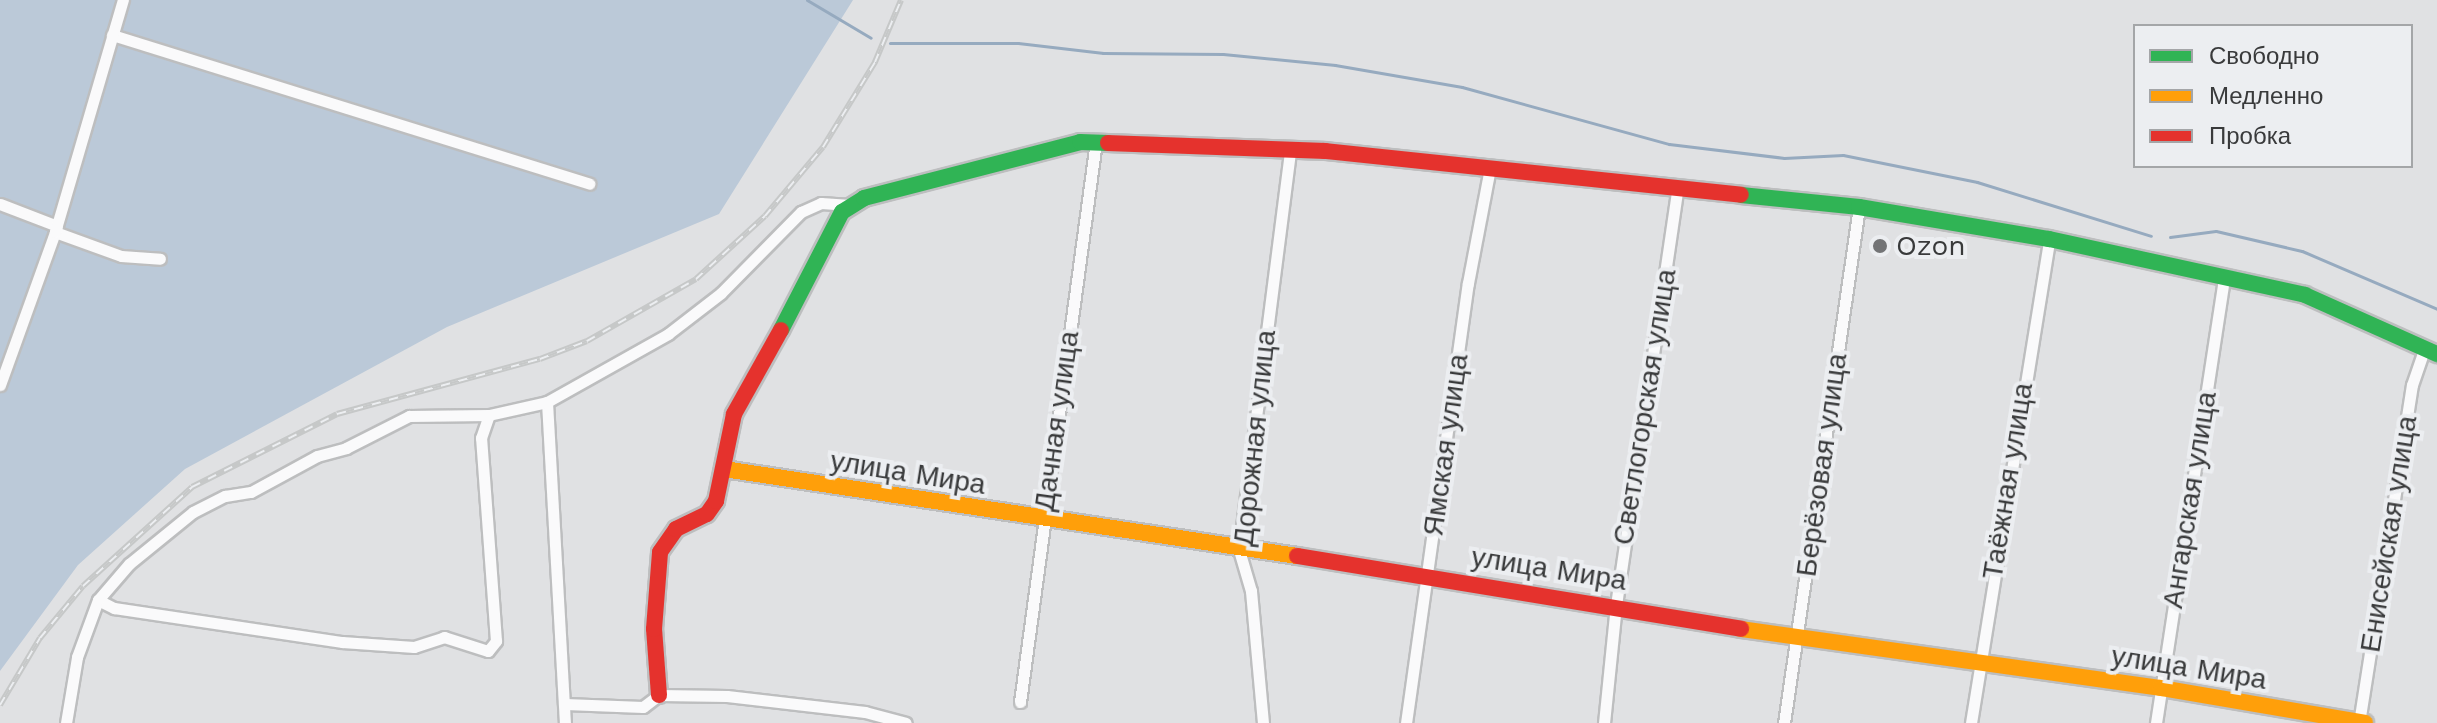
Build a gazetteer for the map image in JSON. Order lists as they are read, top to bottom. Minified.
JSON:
{"streets":{"street":["Светлогорская улица","Дачная улица","Дорожная улица","Ямская улица","Берёзовая улица","улица Мира","Таёжная улица","Ангарская улица","Енисейская улица"]},"crossings":[["Светлогорская улица","улица Мира"],["Дачная улица","улица Мира"],["Дорожная улица","улица Мира"],["Ямская улица","улица Мира"],["Берёзовая улица","улица Мира"],["улица Мира","Таёжная улица"],["улица Мира","Ангарская улица"],["улица Мира","Енисейская улица"]],"places":["Ozon"],"legend":["Свободно","Медленно","Пробка"]}
